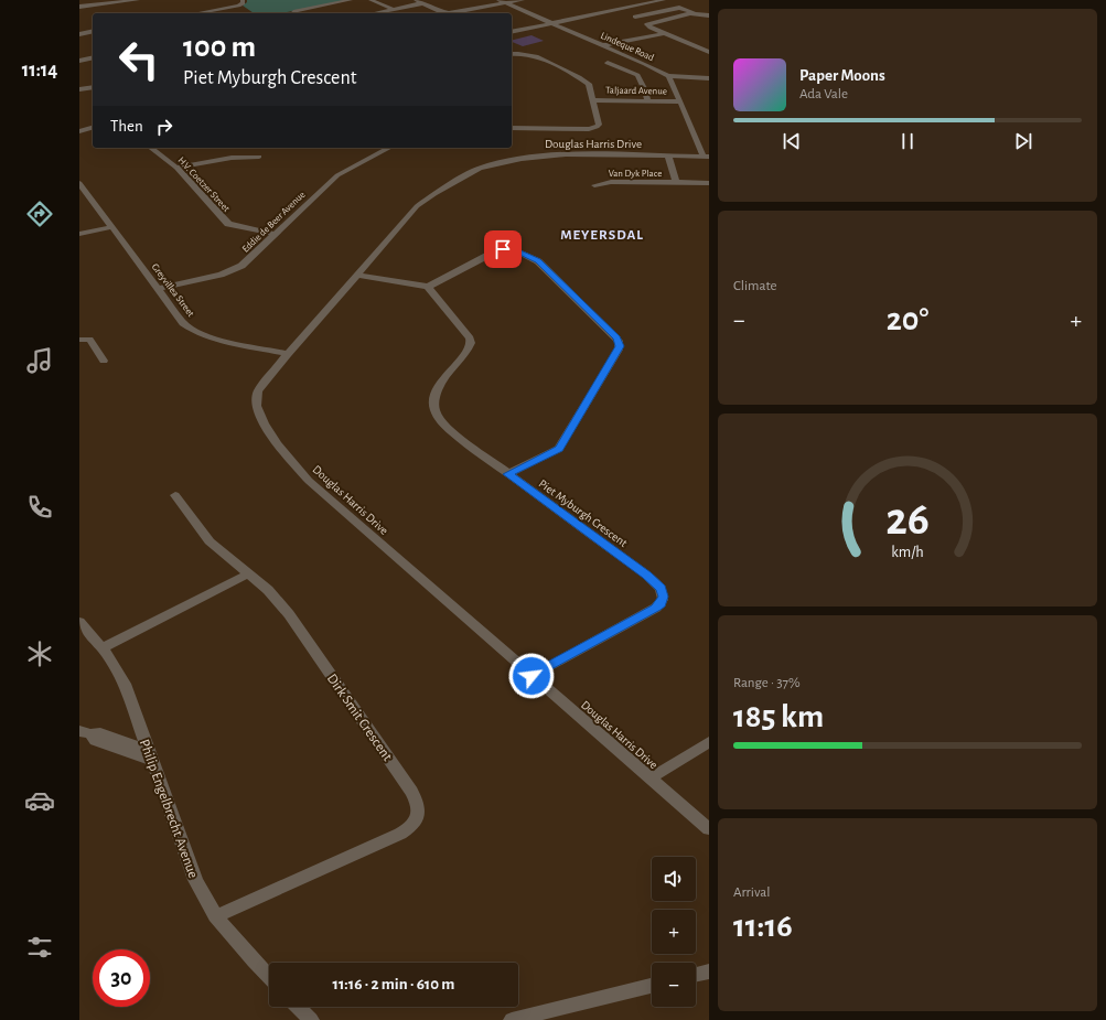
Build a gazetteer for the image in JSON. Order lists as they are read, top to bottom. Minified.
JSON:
{"streets":{"street":["Lindeque Road","Taljaard Avenue","Douglas Harris Drive","Van Dyk Place","H.V. Coetzer Street","Eddie de Beer Avenue","Greyvillea Street","Piet Myburgh Crescent","Dirk Smit Crescent","Philip Engelbrecht Avenue"]},"crossings":[["Douglas Harris Drive","Van Dyk Place"],["Douglas Harris Drive","Greyvillea Street"],["Douglas Harris Drive","Piet Myburgh Crescent"],["H.V. Coetzer Street","Eddie de Beer Avenue"],["Eddie de Beer Avenue","Greyvillea Street"],["Dirk Smit Crescent","Philip Engelbrecht Avenue"]],"districts":["MEYERSDAL"],"page":{"tabs":"11:14","turn":["100 m","Piet Myburgh Crescent"],"song":["Paper Moons","Ada Vale"],"then":"Then","tile":["Climate",["Range · 37%","185 km"],["Arrival","11:16"]],"heat":["−","20°","+"],"map_buttons":["+","−"],"limit":"30","trip":"11:16 · 2 min · 610 m","gauge":["26","km/h"]}}
